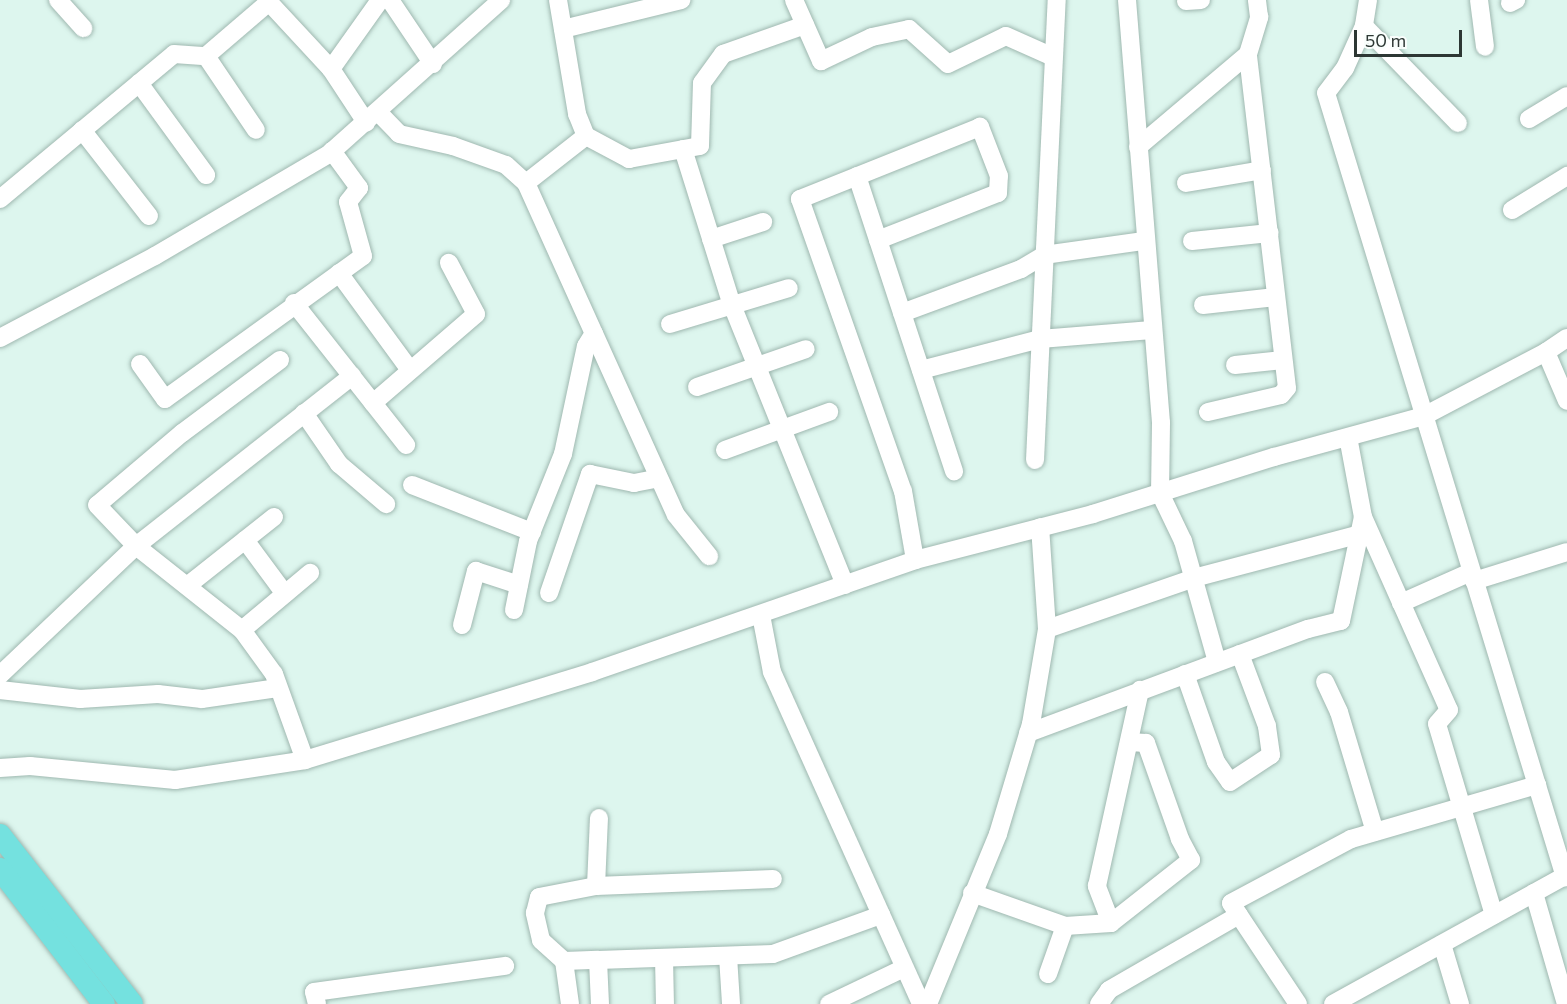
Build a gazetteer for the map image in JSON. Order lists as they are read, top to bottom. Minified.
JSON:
{"scale_bar":"50 m"}
